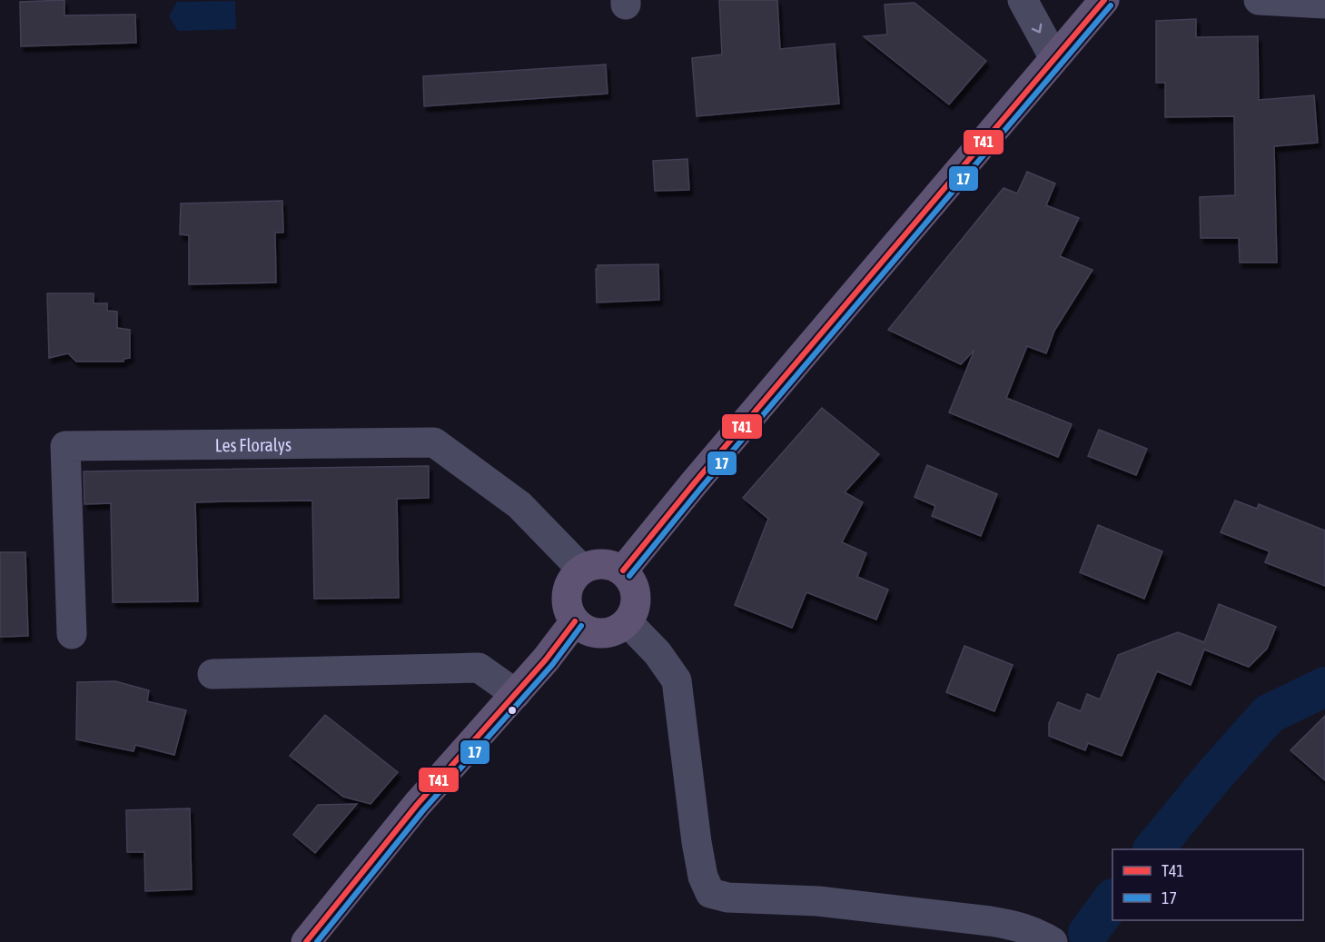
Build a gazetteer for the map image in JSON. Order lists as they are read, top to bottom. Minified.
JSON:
{"streets":{"street":["Les Floralys"]},"lines":["transit line T41","transit line 17"],"legend":["T41","17"]}
